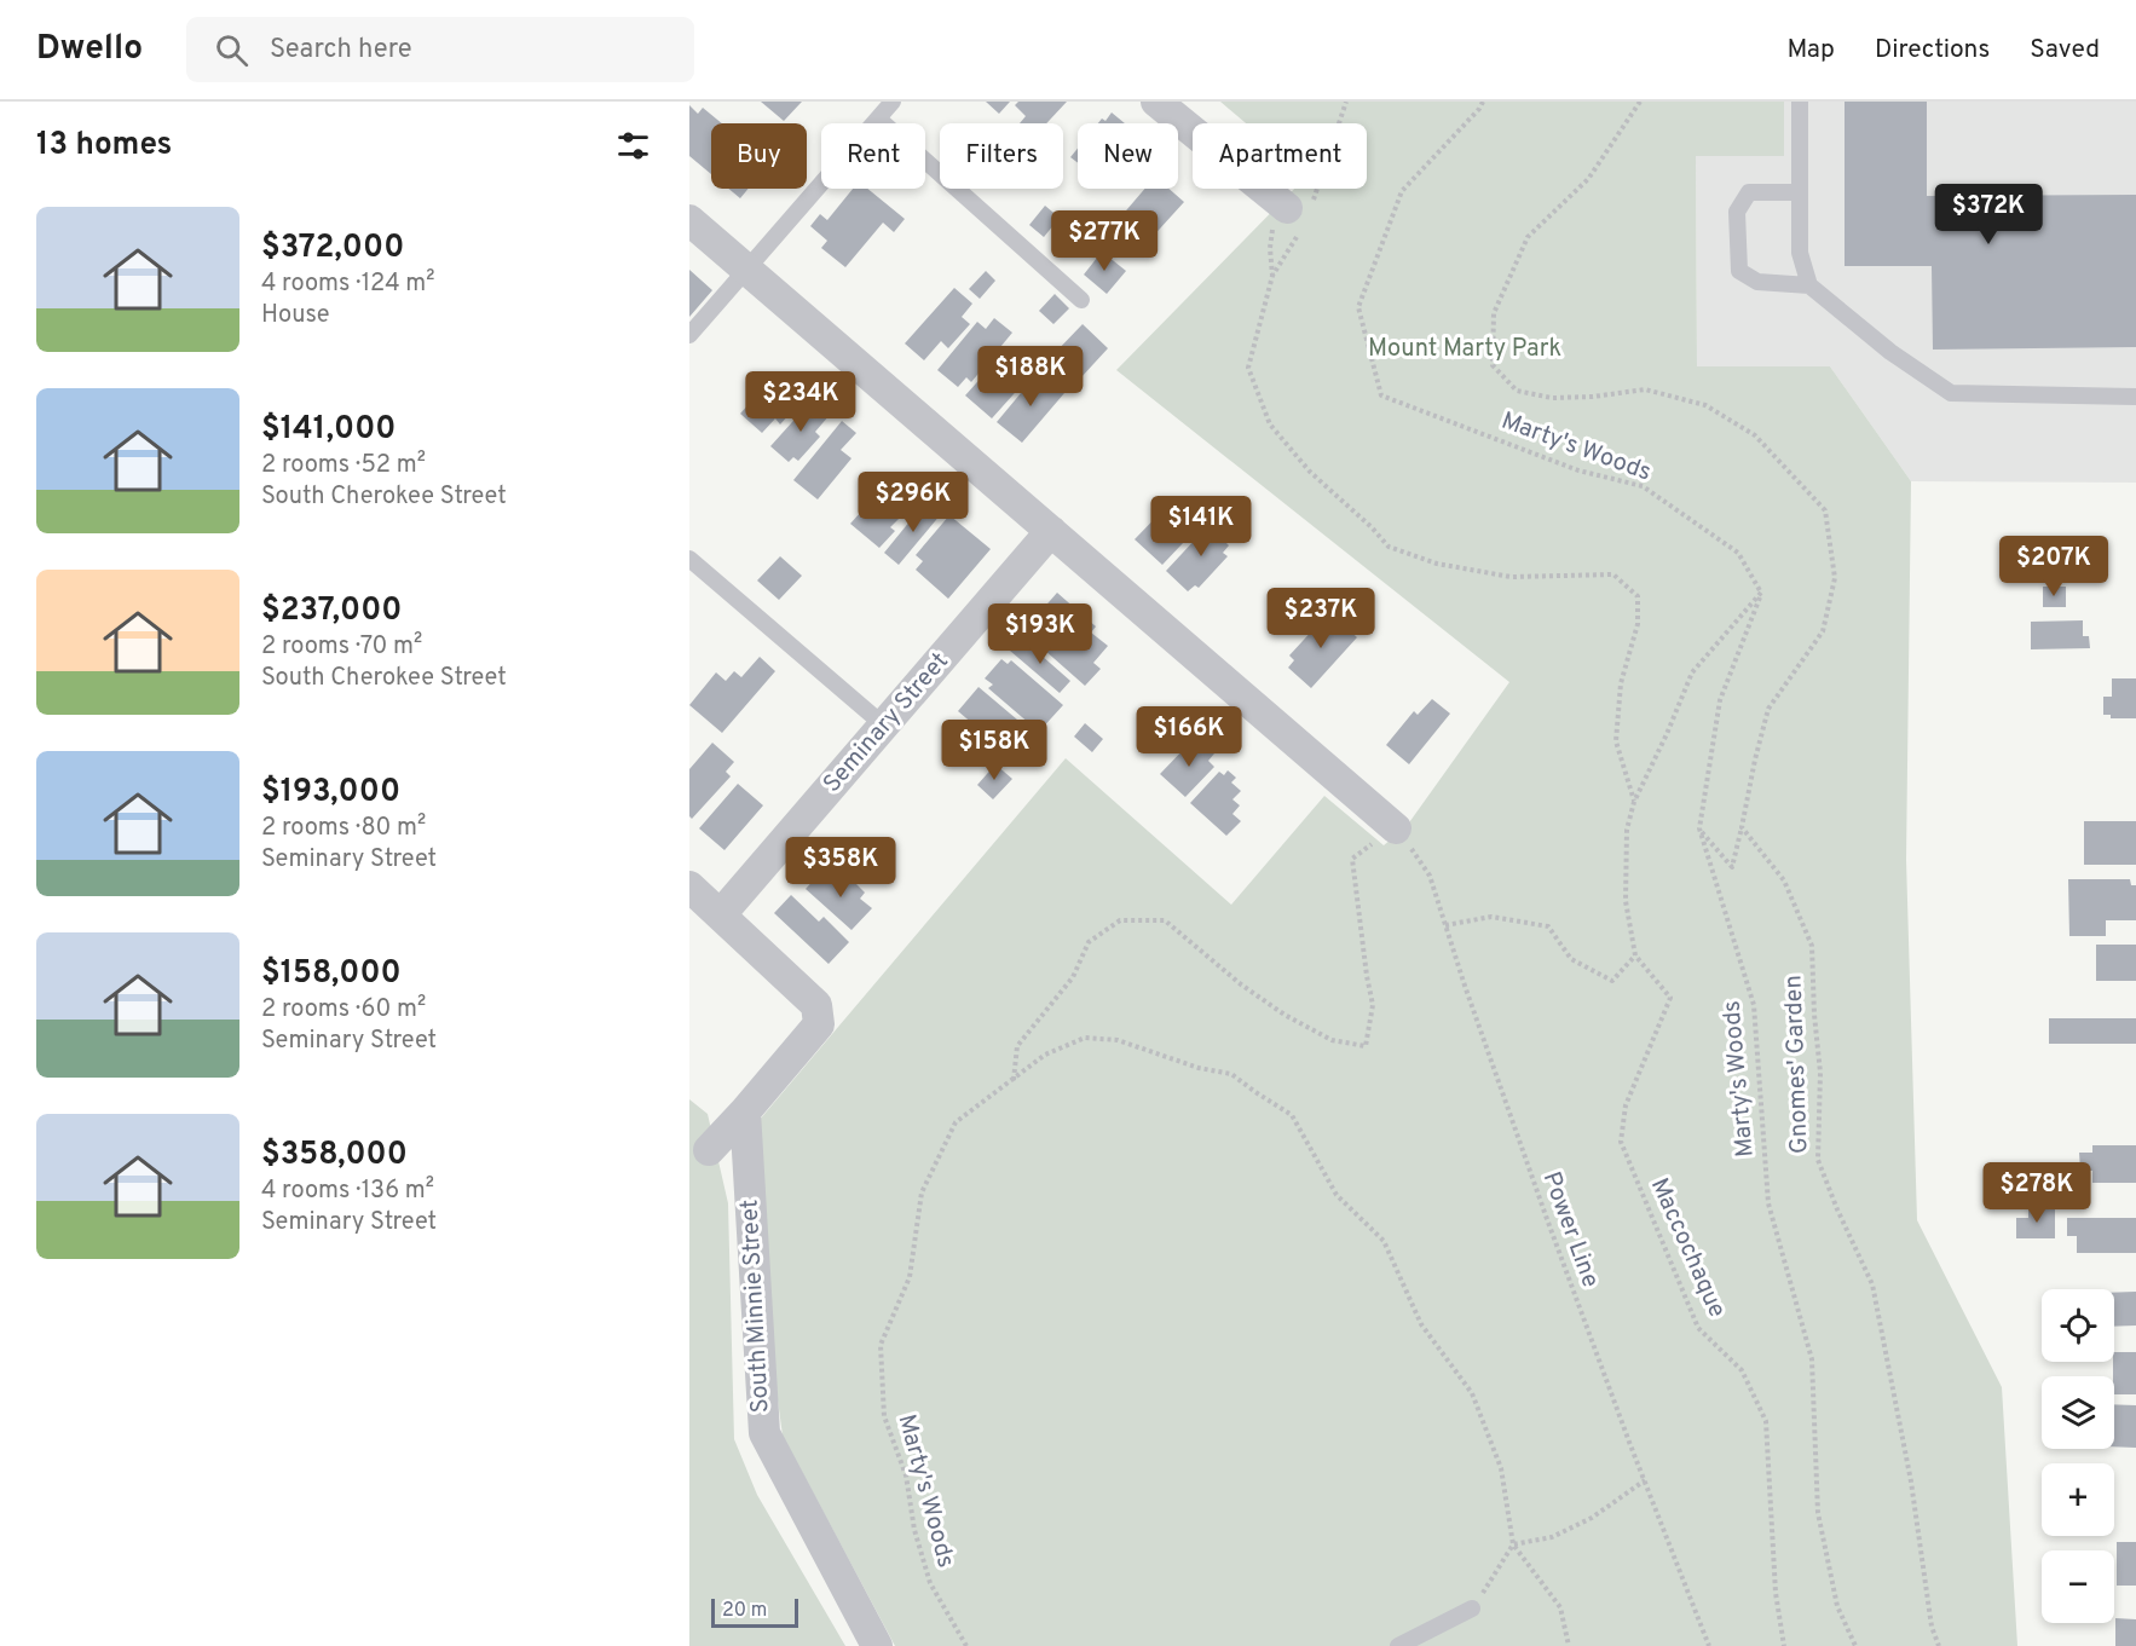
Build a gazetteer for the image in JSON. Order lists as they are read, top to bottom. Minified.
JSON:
{"streets":{"street":["Seminary Street","South Minnie Street"],"path":["Marty's Woods","Gnomes' Garden","Power Line","Maccochaque"]},"crossings":[["Marty's Woods","Maccochaque"]],"parks":["Mount Marty Park"],"scale_bar":"20 m","page":{"header":"Dwello","search":"Search here","nav":["Map","Directions","Saved"],"heading":"13 homes","chip":["Buy","Rent","Filters","New","Apartment"],"price":["$372K","$277K","$188K","$234K","$296K","$141K","$207K","$237K","$193K","$166K","$158K","$358K","$278K"],"list":[{"name":"$372,000","note":"4 rooms · 124 m² · House"},{"name":"$141,000","note":"2 rooms · 52 m² · South Cherokee Street"},{"name":"$237,000","note":"2 rooms · 70 m² · South Cherokee Street"},{"name":"$193,000","note":"2 rooms · 80 m² · Seminary Street"},{"name":"$158,000","note":"2 rooms · 60 m² · Seminary Street"},{"name":"$358,000","note":"4 rooms · 136 m² · Seminary Street"}],"map_buttons":["+","−"],"scale":"20 m"}}
